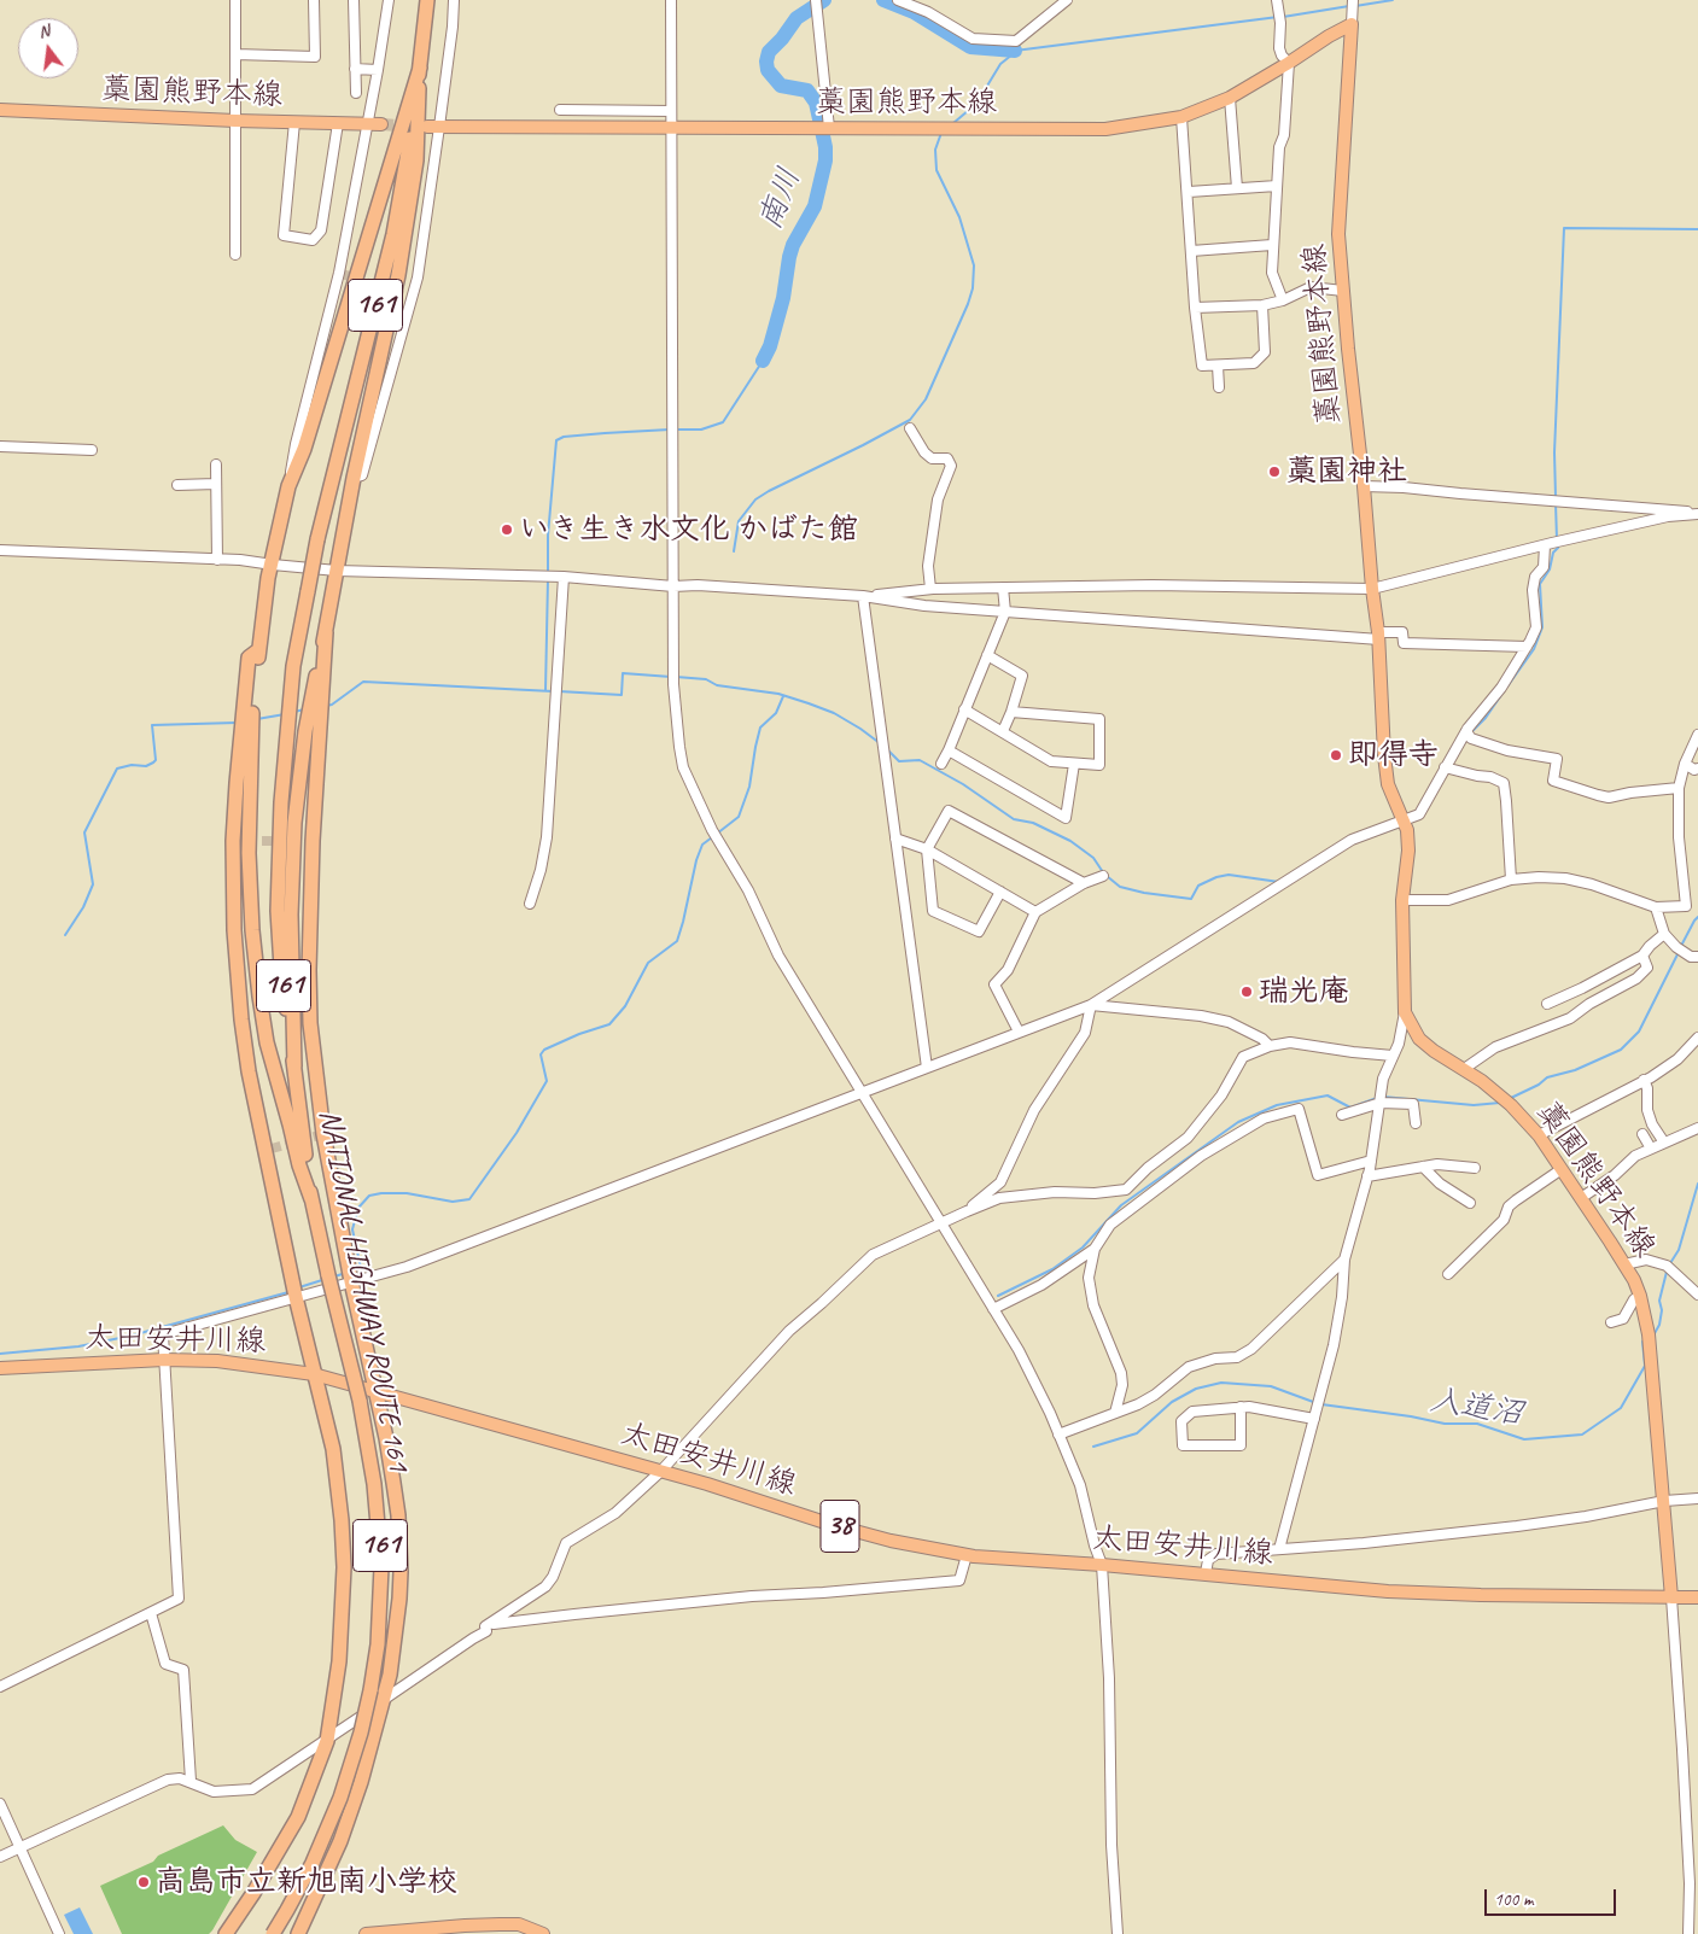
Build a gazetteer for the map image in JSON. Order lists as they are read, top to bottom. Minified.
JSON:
{"streets":{"highway":["161","NATIONAL HIGHWAY ROUTE 161"],"main road":["藁園熊野本線","太田安井川線","38"]},"crossings":[["藁園熊野本線","太田安井川線"]],"water":["南川","入道沼"],"places":["藁園神社","いき生き水文化 かばた館","即得寺","瑞光庵","高島市立新旭南小学校"],"scale_bar":"100 m","north":"top"}
